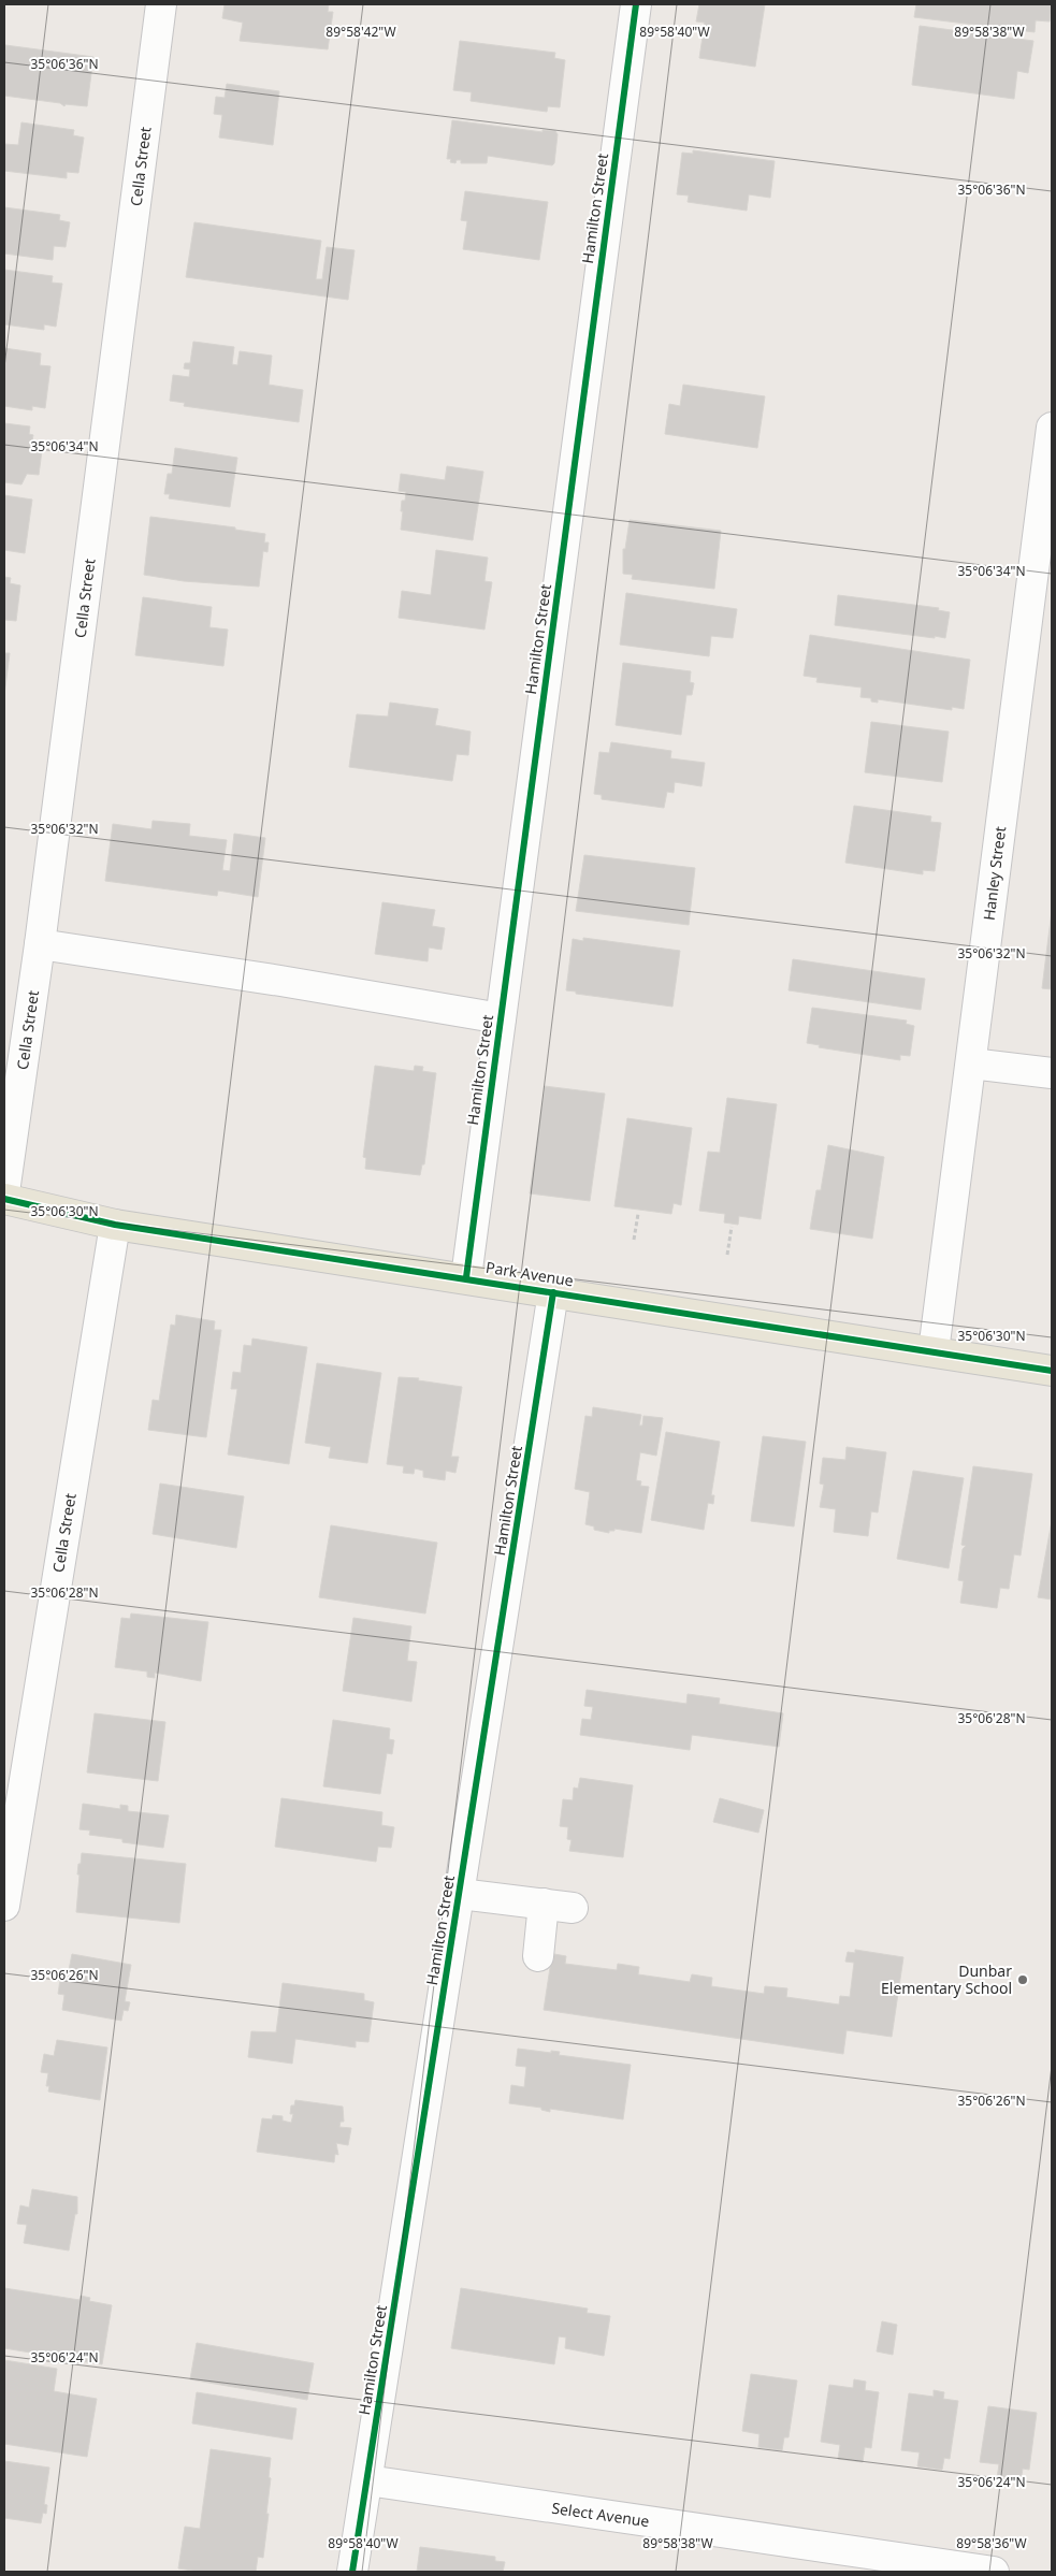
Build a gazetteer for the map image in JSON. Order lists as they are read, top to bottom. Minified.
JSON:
{"streets":{"main road":["Park Avenue"],"street":["Cella Street","Hamilton Street","Hanley Street","Select Avenue"]},"crossings":[["Cella Street","Park Avenue"],["Hamilton Street","Park Avenue"],["Hamilton Street","Select Avenue"],["Hanley Street","Park Avenue"]],"places":["Dunbar Elementary School"],"coordinates":["89°58'42\"W","89°58'40\"W","89°58'38\"W","35°06'36\"N","35°06'34\"N","35°06'32\"N","35°06'30\"N","35°06'28\"N","35°06'26\"N","35°06'24\"N","89°58'36\"W"]}
